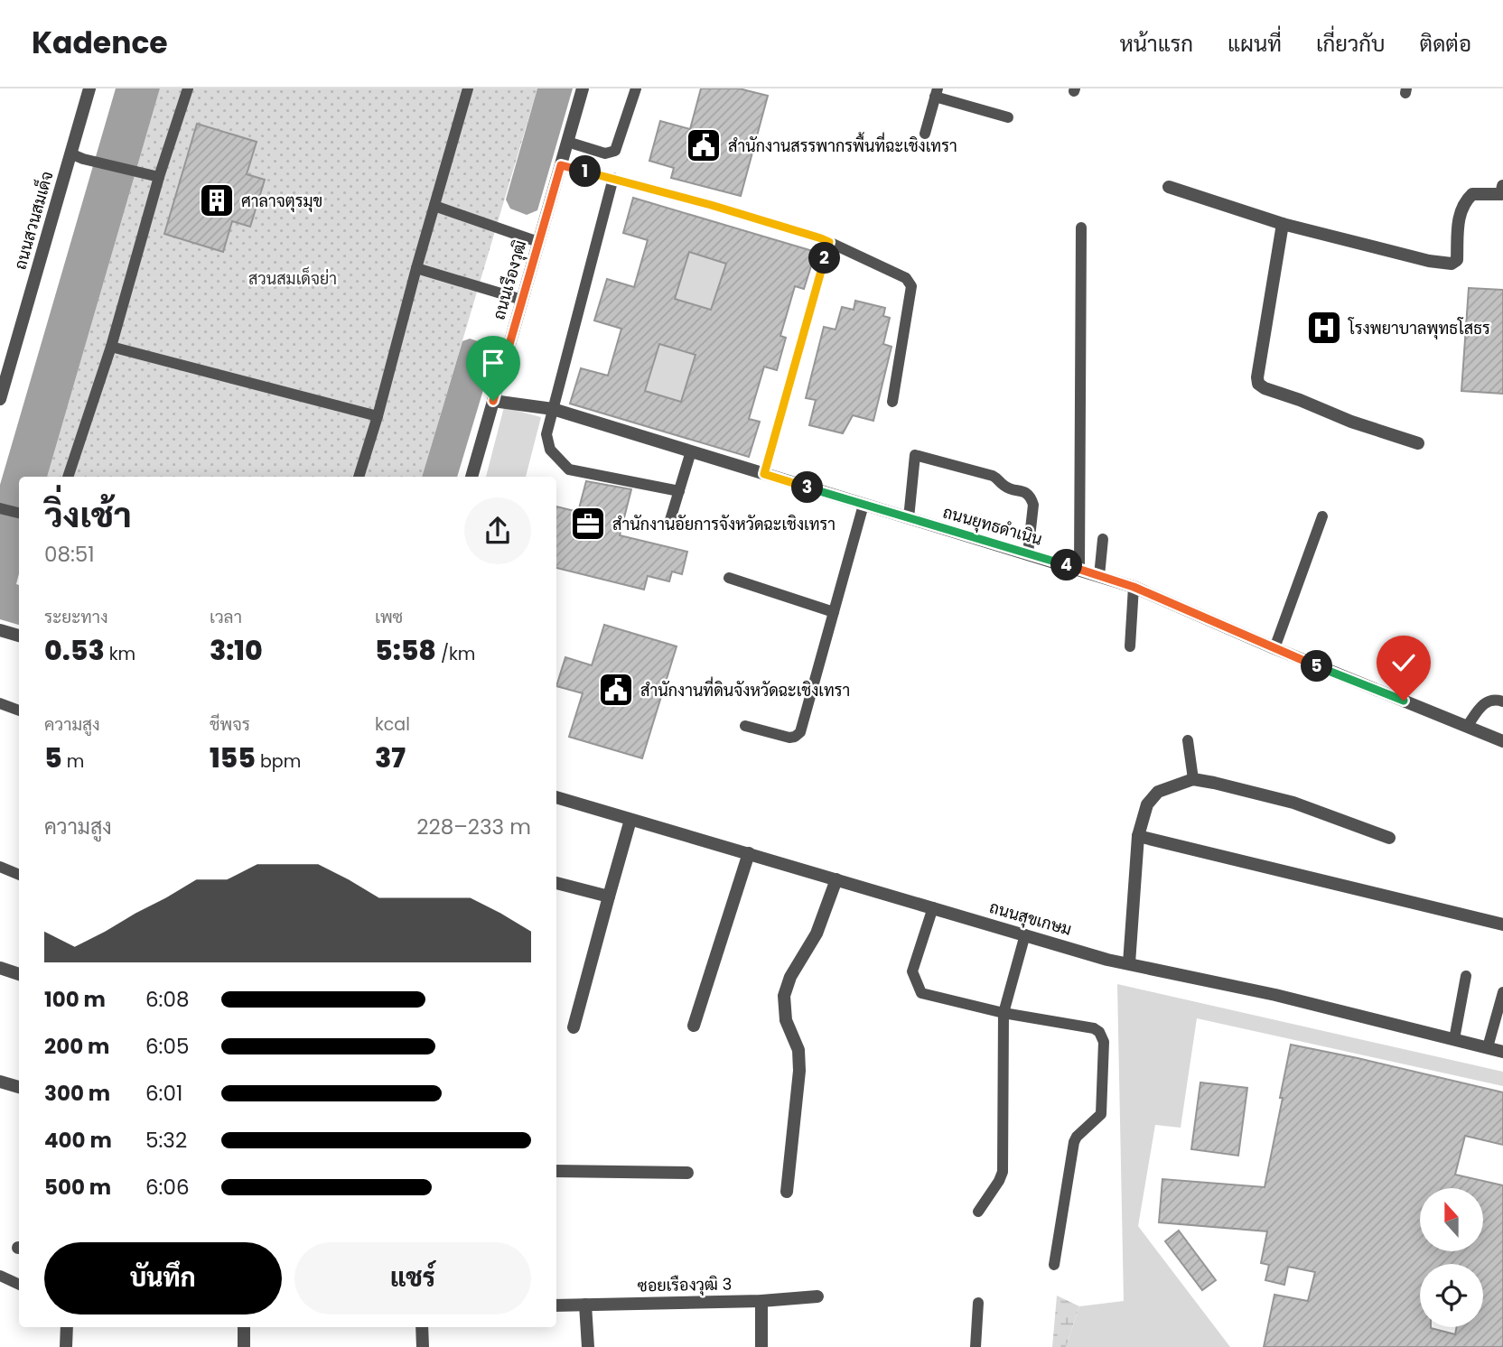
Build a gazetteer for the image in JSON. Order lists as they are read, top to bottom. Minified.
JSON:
{"streets":{"street":["ถนนสวนสมเด็จ","ถนนเรืองวุฒิ","ถนนยุทธดำเนิน","ถนนสุขเกษม","ซอยเรืองวุฒิ 3"]},"crossings":[["ถนนเรืองวุฒิ","ถนนยุทธดำเนิน"]],"parks":["สวนสมเด็จย่า"],"places":{"public building":["สำนักงานสรรพากรพื้นที่ฉะเชิงเทรา","สำนักงานที่ดินจังหวัดฉะเชิงเทรา"],"building":["ศาลาจตุรมุข"],"hospital":["โรงพยาบาลพุทธโสธร"],"office":["สำนักงานอัยการจังหวัดฉะเชิงเทรา"]},"north":"top","page":{"header":"Kadence","nav":["หน้าแรก","แผนที่","เกี่ยวกับ","ติดต่อ"],"pins":["1","2","3","4","5"],"heading":["วิ่งเช้า","08:51"],"stats":[["ระยะทาง","0.53 km"],["เวลา","3:10"],["เพซ","5:58 /km"],["ความสูง","5 m"],["ชีพจร","155 bpm"],["kcal","37"]],"chart":["ความสูง","228–233 m"],"list":[{"name":"100 m","note":"6:08"},{"name":"200 m","note":"6:05"},{"name":"300 m","note":"6:01"},{"name":"400 m","note":"5:32"},{"name":"500 m","note":"6:06"}],"buttons":["บันทึก","แชร์"]}}
